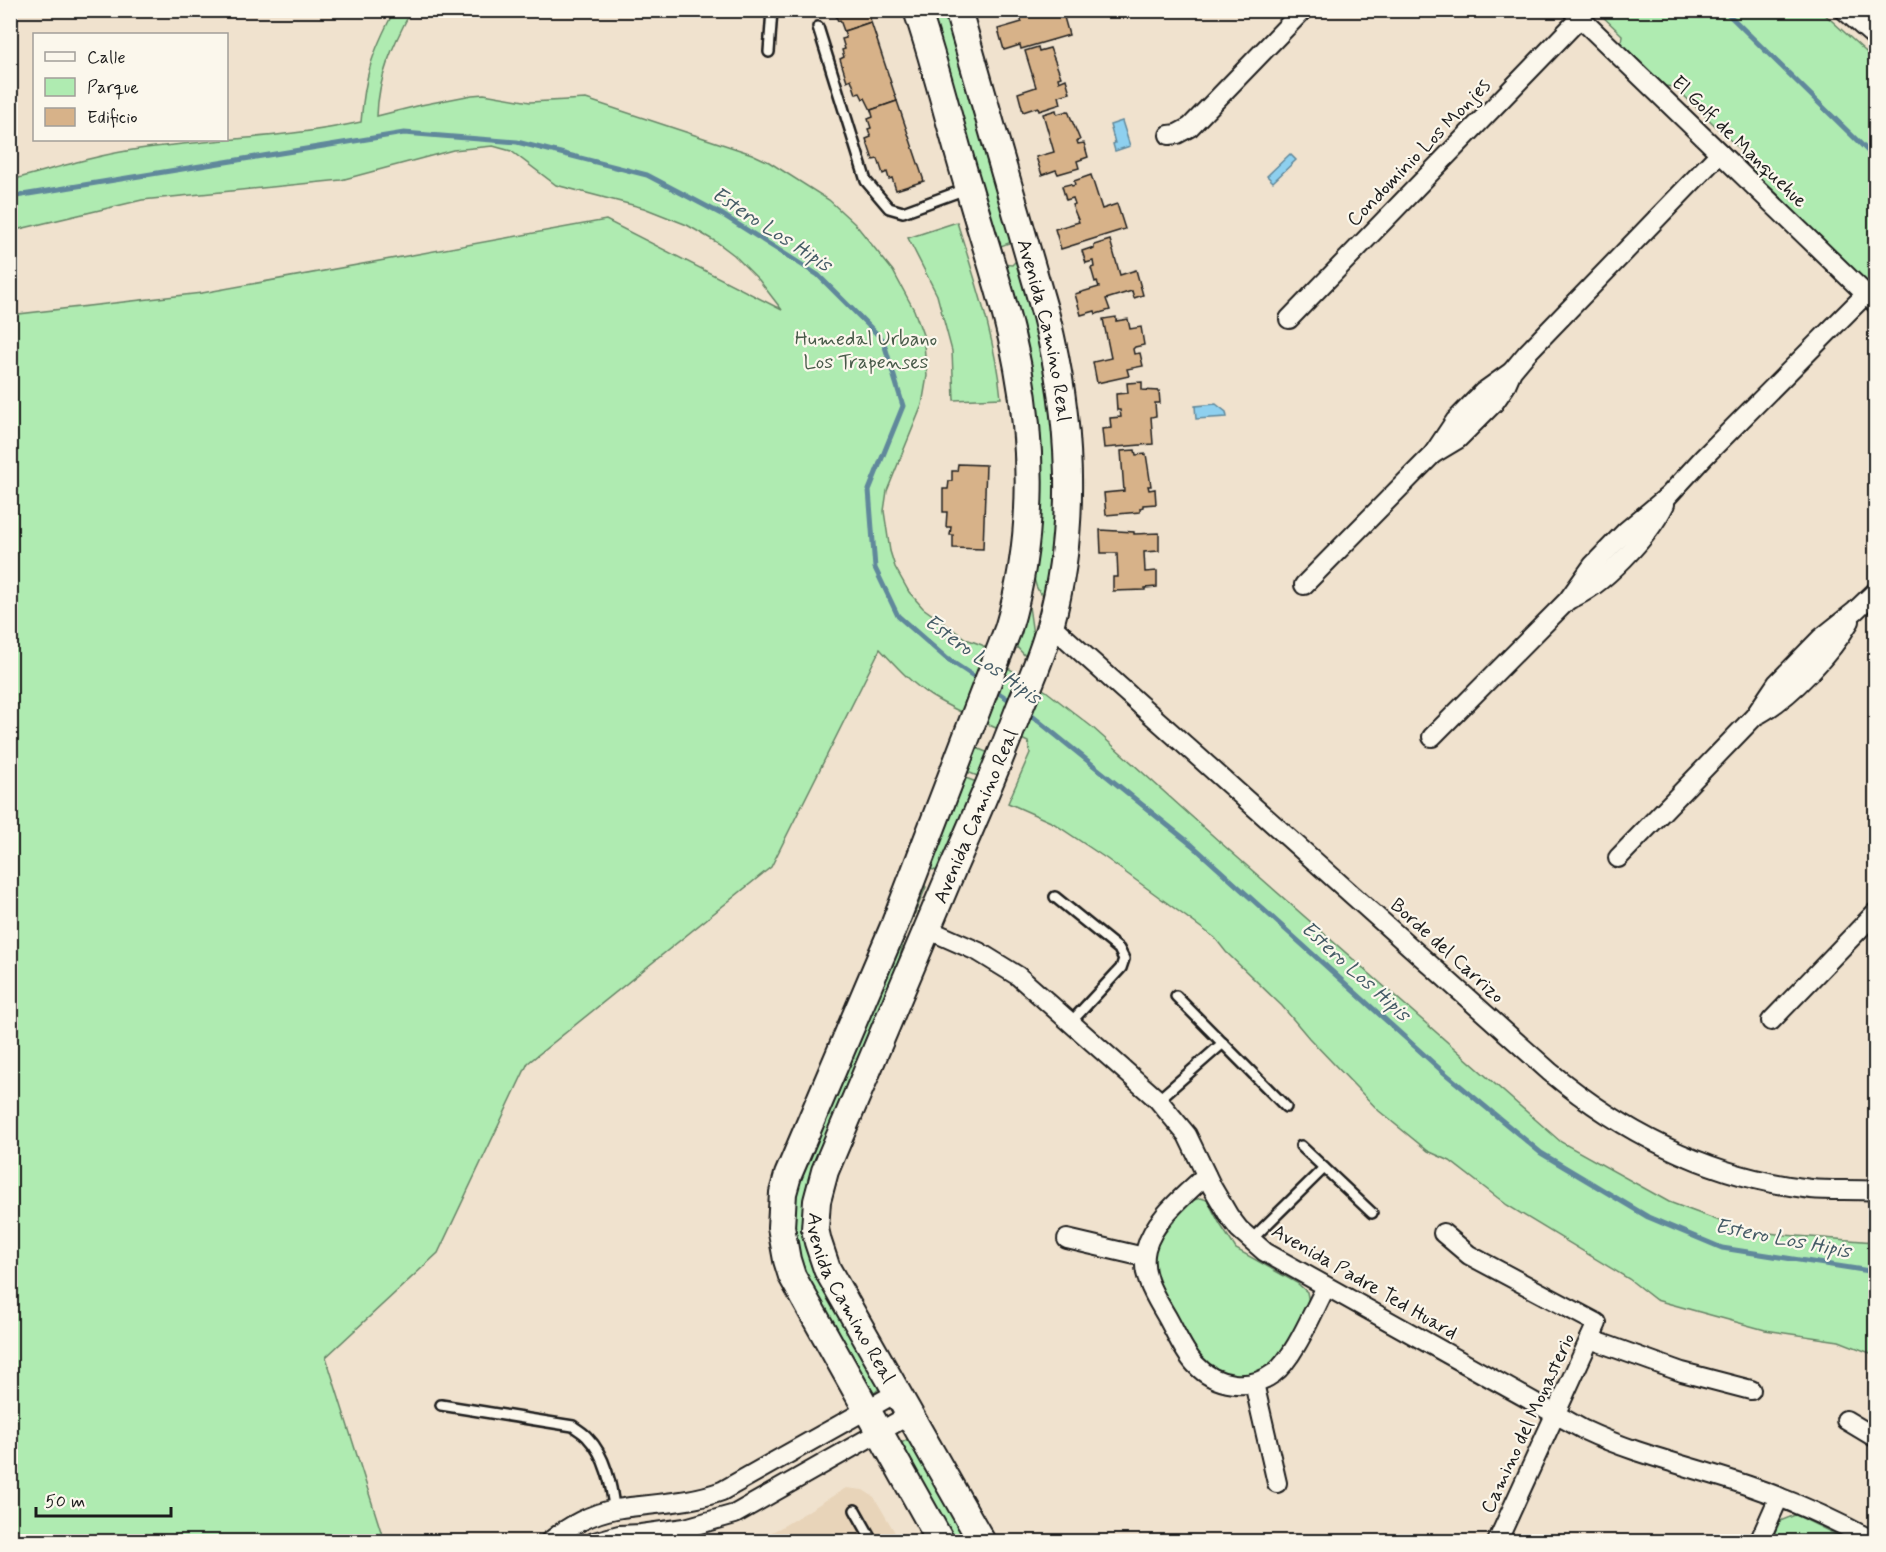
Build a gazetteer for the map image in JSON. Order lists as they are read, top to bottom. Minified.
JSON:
{"streets":{"main road":["Avenida Camino Real"],"street":["El Golf de Manquehue","Condominio Los Monjes","Borde del Carrizo","Avenida Padre Ted Huard","Camino del Monasterio"]},"crossings":[["El Golf de Manquehue","Condominio Los Monjes"],["Avenida Camino Real","Borde del Carrizo"],["Avenida Camino Real","Avenida Padre Ted Huard"],["Avenida Padre Ted Huard","Camino del Monasterio"]],"water":["Estero Los Hipis"],"parks":["Humedal Urbano Los Trapenses"],"legend":["Calle","Parque","Edificio"],"scale_bar":"50 m"}
